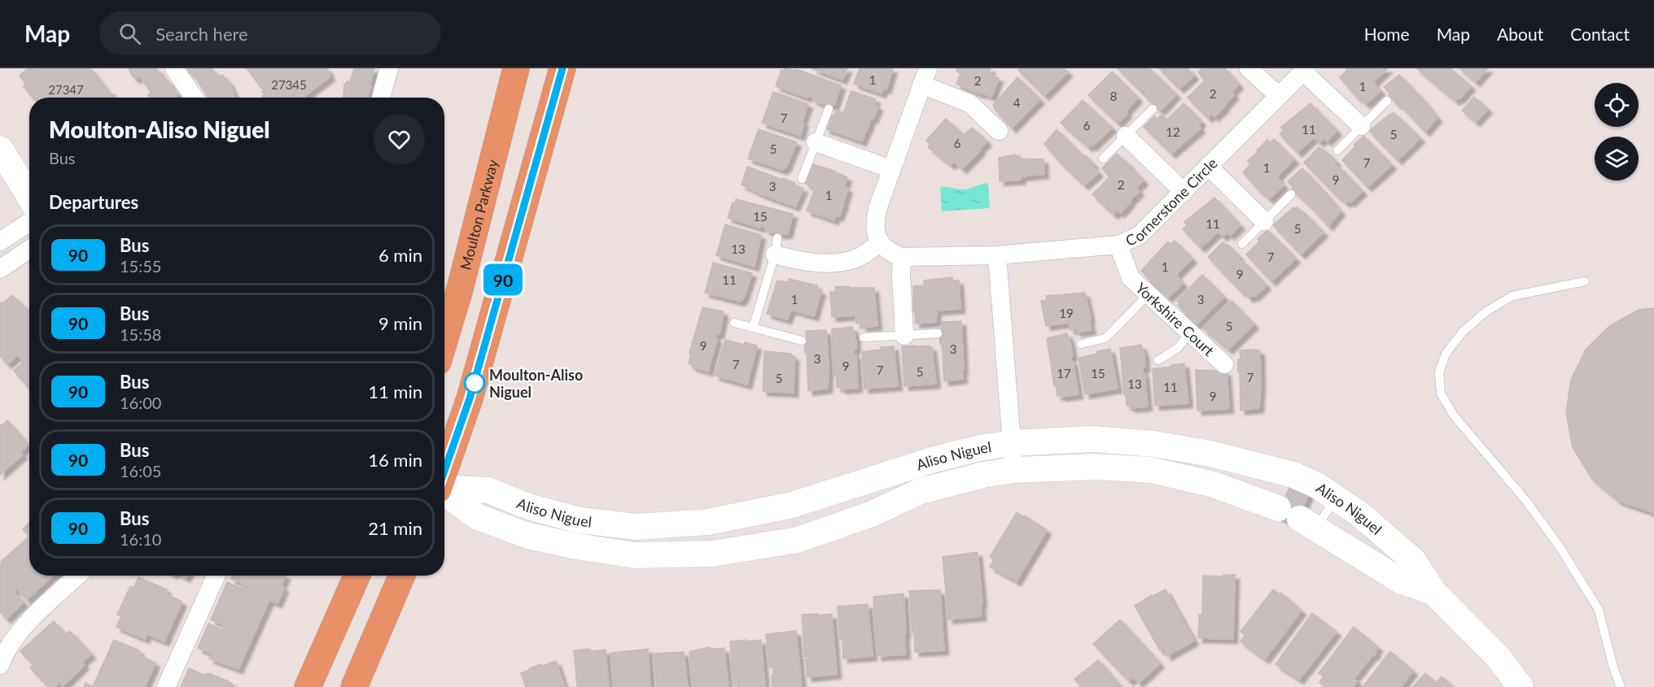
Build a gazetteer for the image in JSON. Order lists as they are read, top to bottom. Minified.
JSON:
{"streets":{"main road":["Moulton Parkway"],"street":["Cornerstone Circle","Yorkshire Court","Aliso Niguel"]},"crossings":[["Cornerstone Circle","Yorkshire Court"]],"places":["Moulton-Aliso Niguel"],"lines":["bus line 90"],"house_numbers":["1","2","27345","1","27347","2","8","4","7","6","11","12","5","6","5","7","1","9","2","3","1","15","11","5","13","7","1","9","11","1","3","19","5","9","3","3","7","9","7","5","17","15","7","5","13","11","9"],"page":{"header":"Map","search":"Search here","nav":["Home","Map","About","Contact"],"on_map":"90","heading":[["Moulton-Aliso Niguel","Bus"],"Departures"],"list":[{"mark":"90","name":"Bus","note":"15:55","value":"6 min"},{"mark":"90","name":"Bus","note":"15:58","value":"9 min"},{"mark":"90","name":"Bus","note":"16:00","value":"11 min"},{"mark":"90","name":"Bus","note":"16:05","value":"16 min"},{"mark":"90","name":"Bus","note":"16:10","value":"21 min"}]}}
